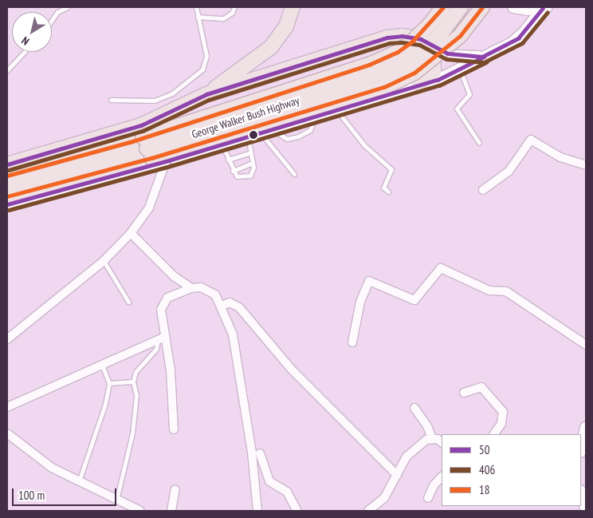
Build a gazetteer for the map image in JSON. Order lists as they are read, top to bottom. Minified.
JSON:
{"streets":{"highway":["George Walker Bush Highway"]},"lines":["transit line 18","transit line 50","transit line 406"],"legend":["50","406","18"],"scale_bar":"100 m","north":"bottom left"}
